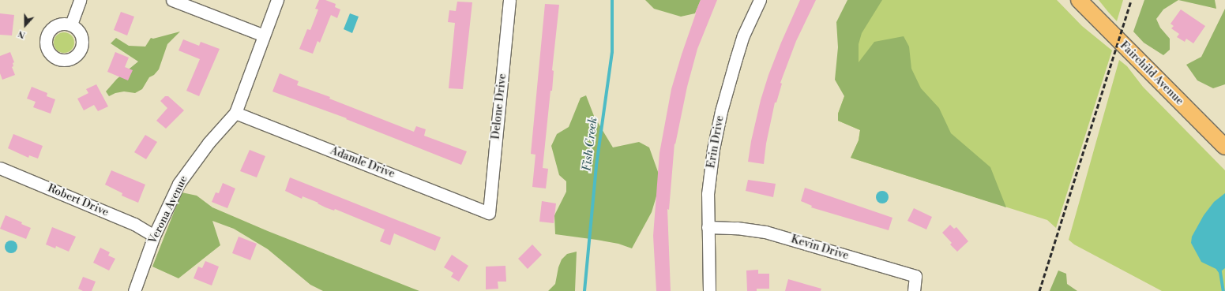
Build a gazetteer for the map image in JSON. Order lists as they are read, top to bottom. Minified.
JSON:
{"streets":{"main road":["Fairchild Avenue"],"street":["Delone Drive","Erin Drive","Adamle Drive","Robert Drive","Verona Avenue","Kevin Drive"]},"crossings":[["Delone Drive","Adamle Drive"],["Erin Drive","Kevin Drive"],["Adamle Drive","Verona Avenue"],["Robert Drive","Verona Avenue"]],"water":["Fish Creek"],"north":"bottom"}
